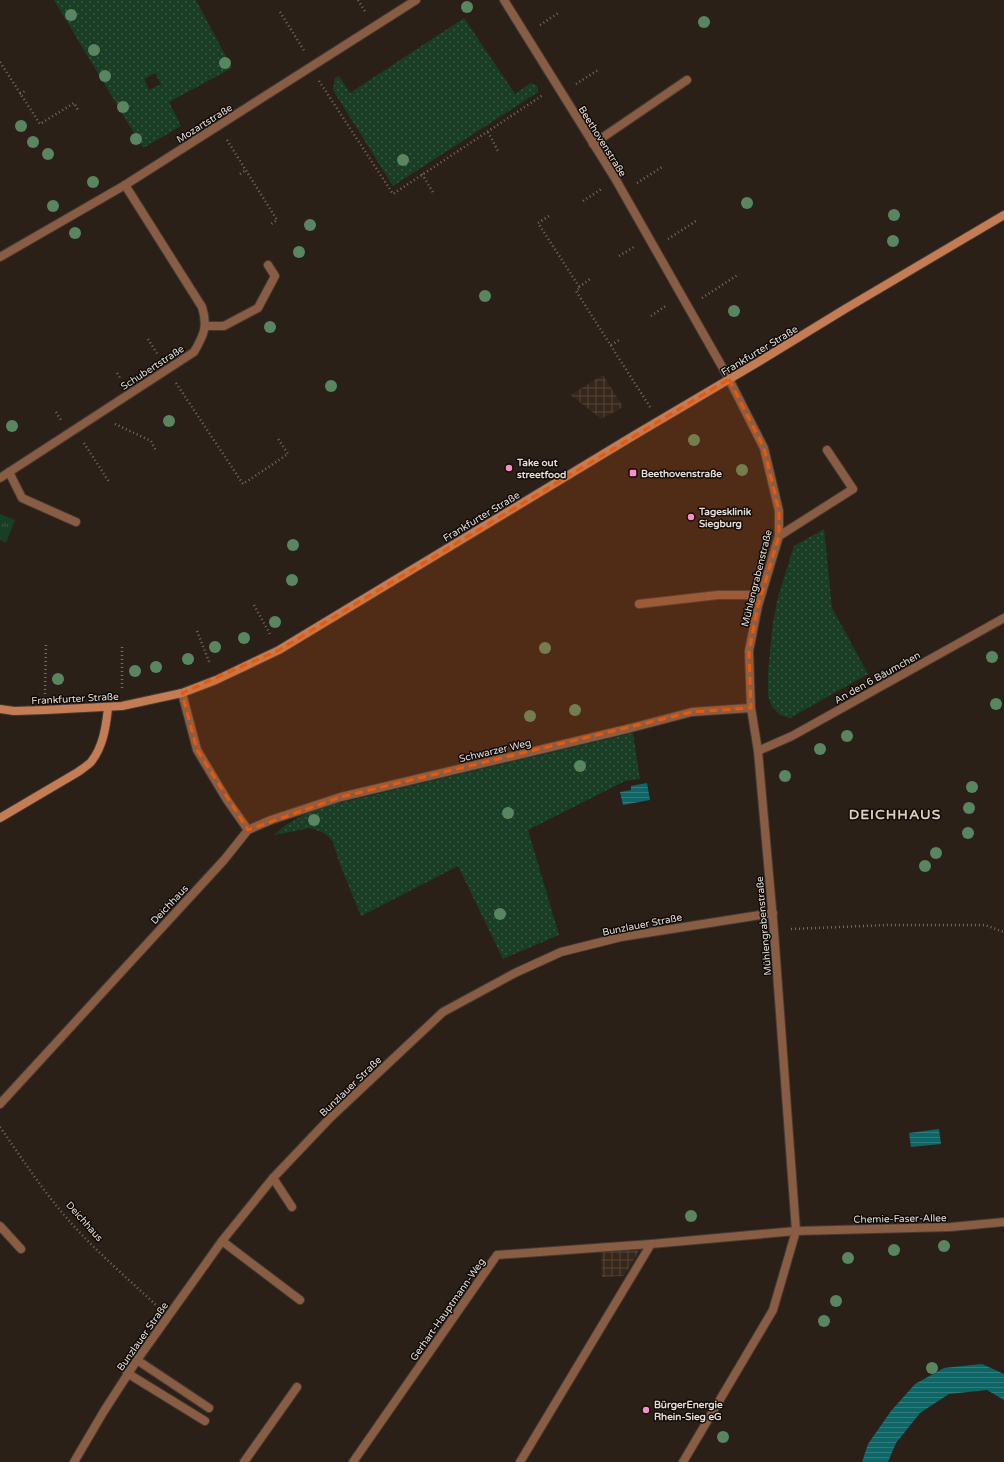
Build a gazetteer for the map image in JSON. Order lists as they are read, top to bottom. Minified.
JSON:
{"streets":{"main road":["Frankfurter Straße"],"street":["Mozartstraße","Beethovenstraße","Schubertstraße","Mühlengrabenstraße","An den 6 Bäumchen","Schwarzer Weg","Deichhaus","Bunzlauer Straße","Chemie-Faser-Allee","Gerhart-Hauptmann-Weg"]},"crossings":[["Beethovenstraße","Frankfurter Straße"],["Beethovenstraße","Mühlengrabenstraße"],["Frankfurter Straße","Mühlengrabenstraße"],["Mühlengrabenstraße","An den 6 Bäumchen"],["Mühlengrabenstraße","Schwarzer Weg"],["Mühlengrabenstraße","Bunzlauer Straße"],["Mühlengrabenstraße","Chemie-Faser-Allee"],["Mühlengrabenstraße","Gerhart-Hauptmann-Weg"],["Schwarzer Weg","Deichhaus"],["Deichhaus","Bunzlauer Straße"],["Chemie-Faser-Allee","Gerhart-Hauptmann-Weg"]],"districts":["DEICHHAUS"],"places":{"other":["Take out streetfood","Tagesklinik Siegburg","BürgerEnergie Rhein-Sieg eG"],"transit":["Beethovenstraße"]}}
